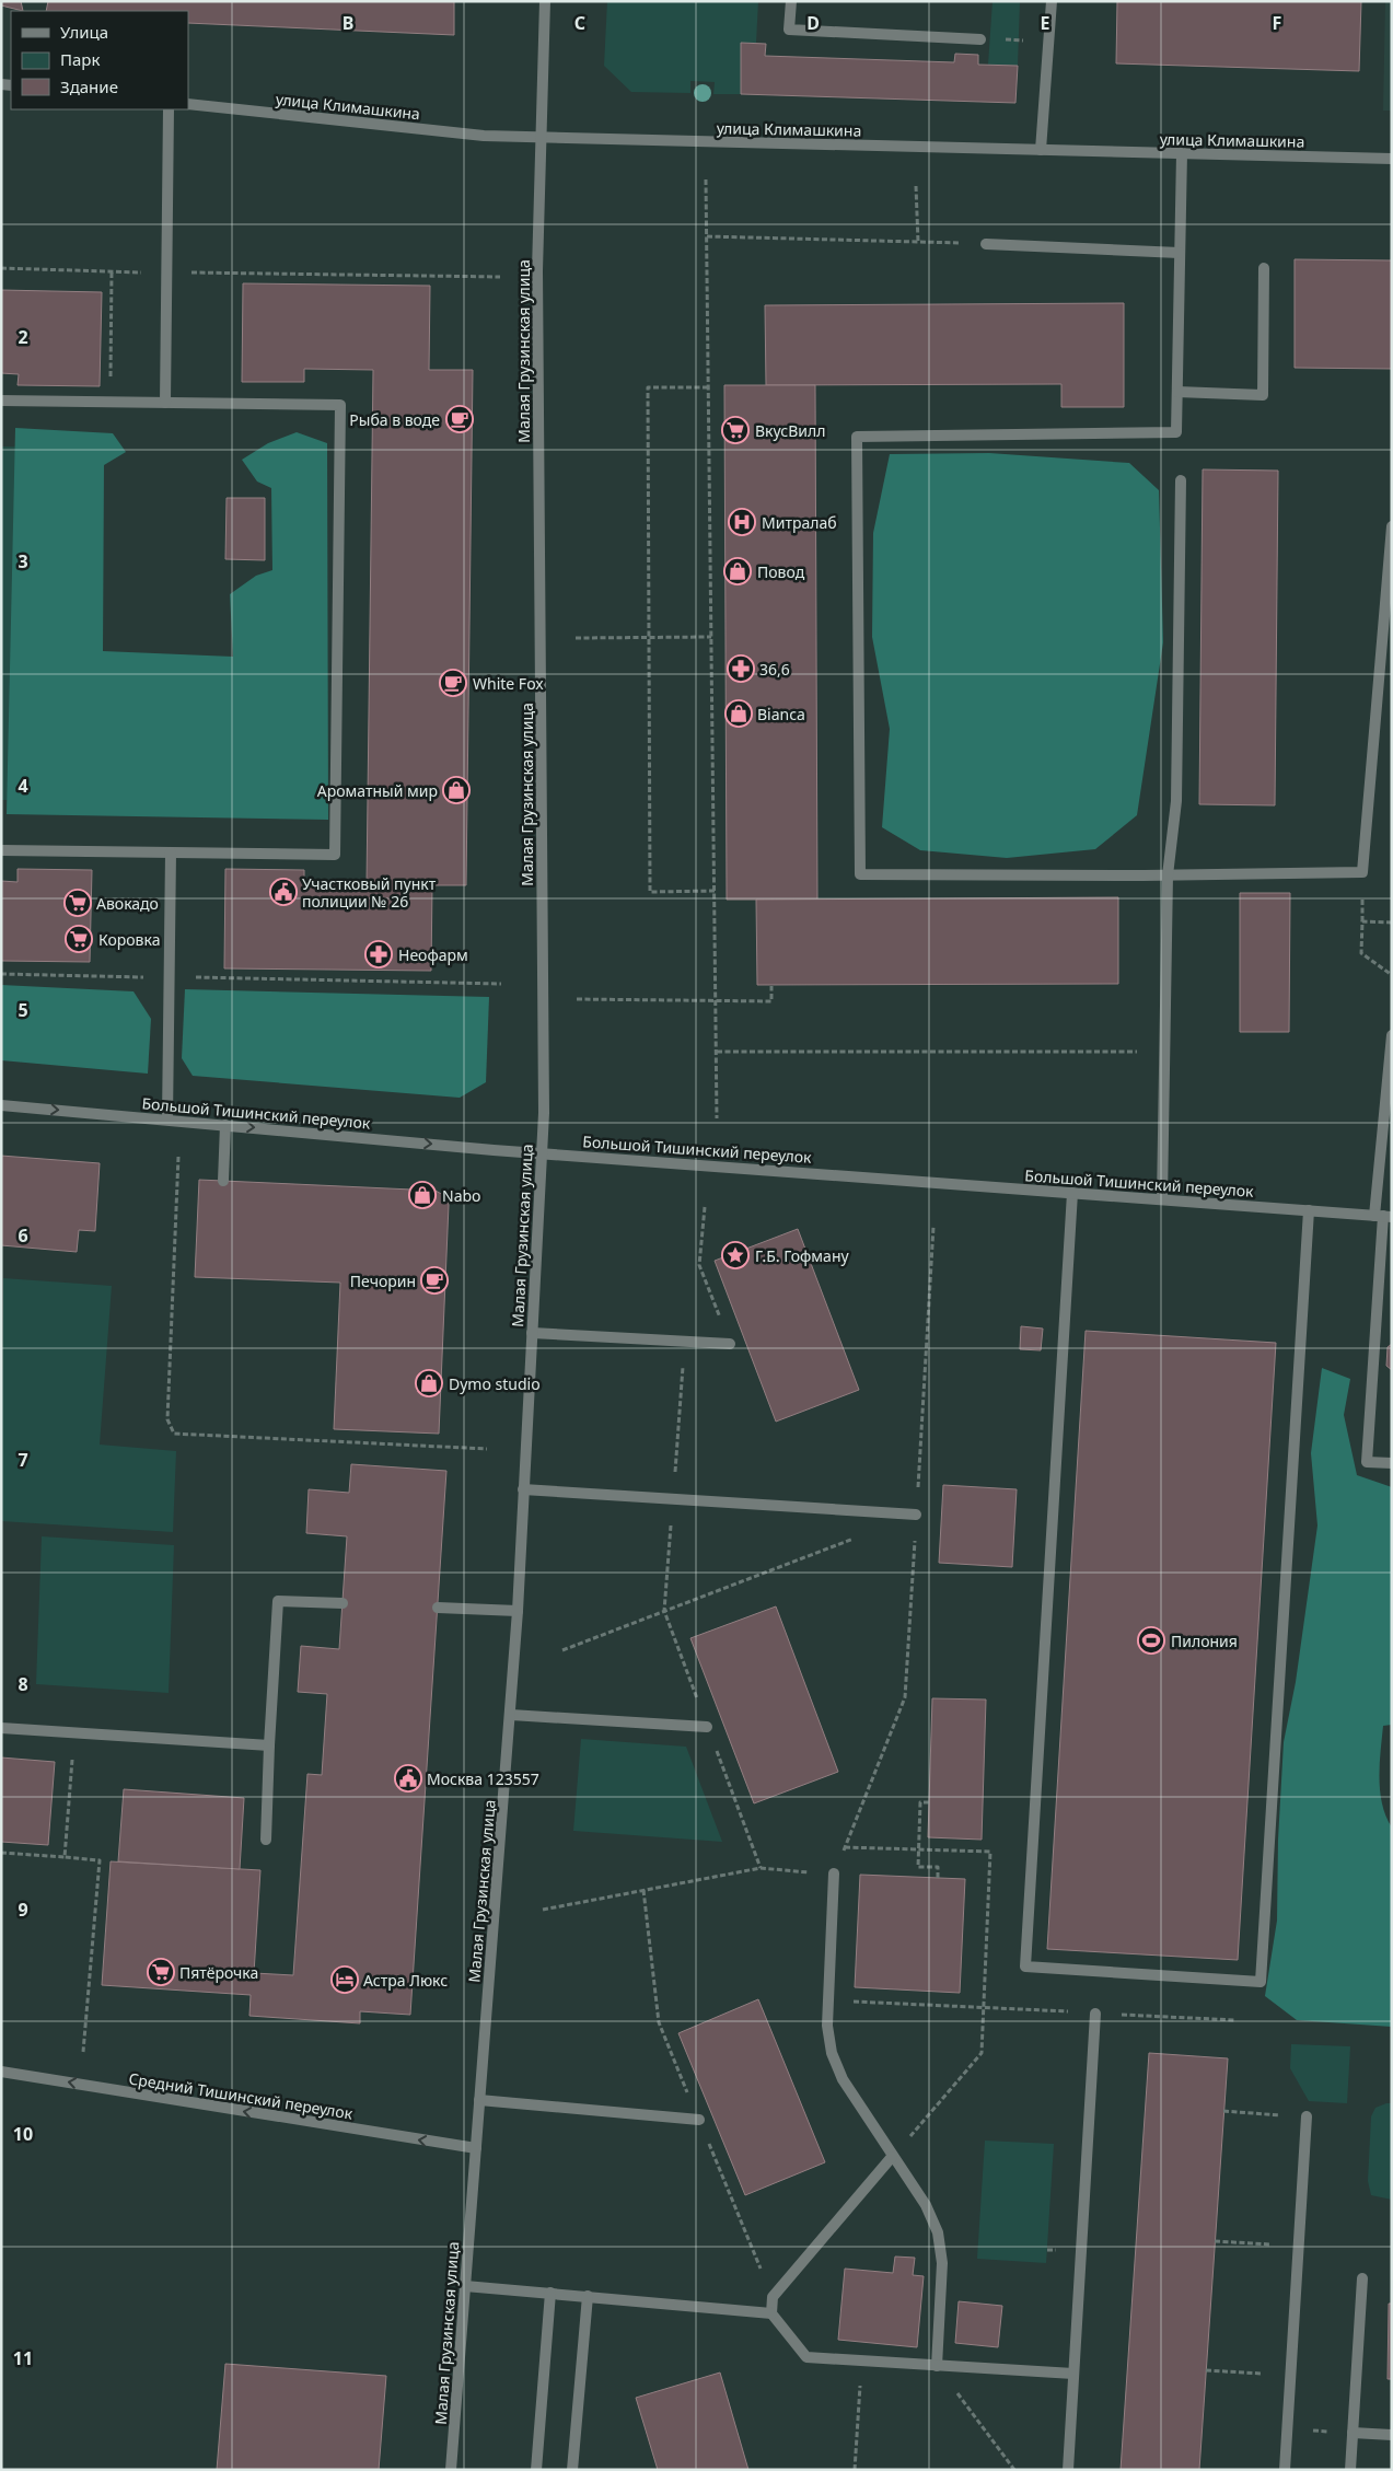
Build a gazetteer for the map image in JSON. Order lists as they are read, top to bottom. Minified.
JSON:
{"streets":{"street":["улица Климашкина","Малая Грузинская улица","Большой Тишинский переулок","Средний Тишинский переулок"]},"crossings":[["улица Климашкина","Малая Грузинская улица"],["Малая Грузинская улица","Большой Тишинский переулок"],["Малая Грузинская улица","Средний Тишинский переулок"]],"one_way":["Средний Тишинский переулок"],"places":{"cafe":["Рыба в воде","White Fox","Печорин"],"supermarket":["ВкусВилл","Авокадо","Коровка","Пятёрочка"],"hospital":["Митралаб"],"shop":["Повод","Bianca","Ароматный мир","Nabo","Dymo studio"],"pharmacy":["36,6","Неофарм"],"public building":["Участковый пункт полиции № 26","Москва 123557"],"place":["Г.Б. Гофману"],"sports":["Пилония"],"hotel":["Астра Люкс"]},"legend":["Улица","Парк","Здание"],"grid":{"columns":["B","C","D","E","F"],"rows":["2","3","4","5","6","7","8","9","10","11"]}}
